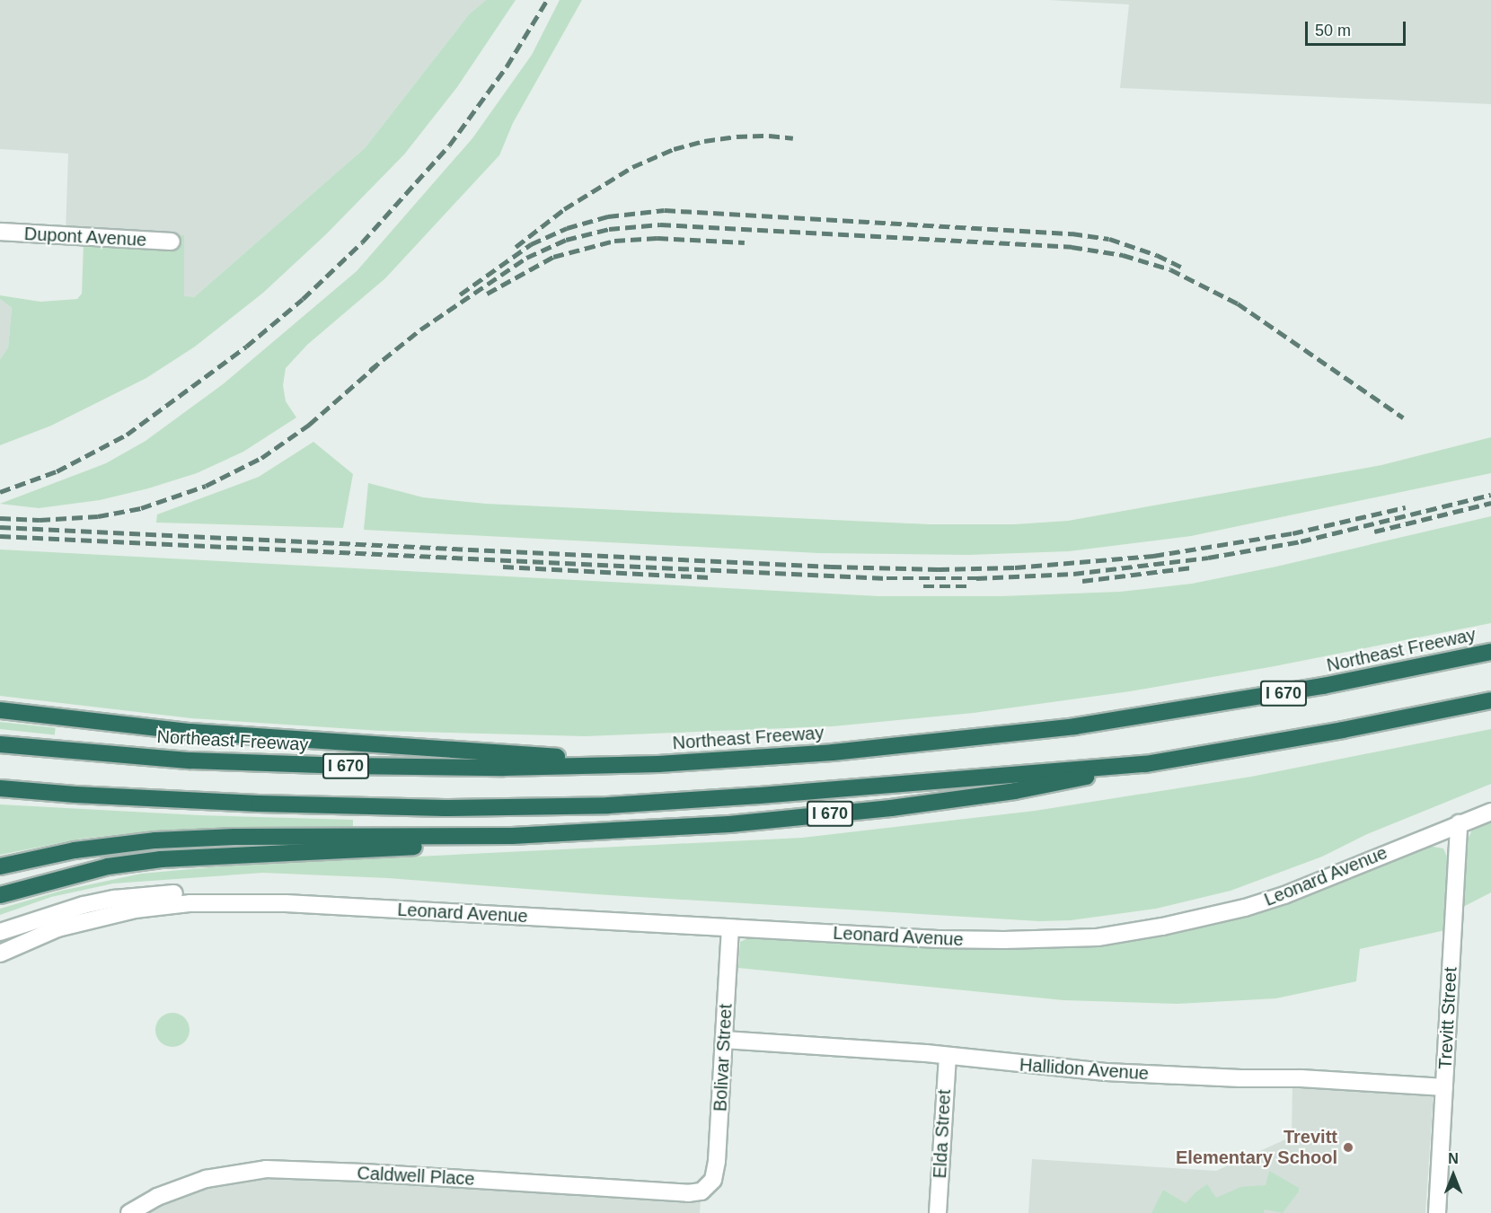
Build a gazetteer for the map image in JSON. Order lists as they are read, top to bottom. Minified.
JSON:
{"streets":{"highway":["Northeast Freeway","I 670"],"street":["Dupont Avenue","Leonard Avenue","Trevitt Street","Bolivar Street","Hallidon Avenue","Elda Street","Caldwell Place"]},"crossings":[["Leonard Avenue","Trevitt Street"],["Leonard Avenue","Bolivar Street"],["Trevitt Street","Hallidon Avenue"],["Bolivar Street","Hallidon Avenue"],["Bolivar Street","Caldwell Place"],["Hallidon Avenue","Elda Street"]],"places":["Trevitt Elementary School"],"scale_bar":"50 m","north":"top"}
